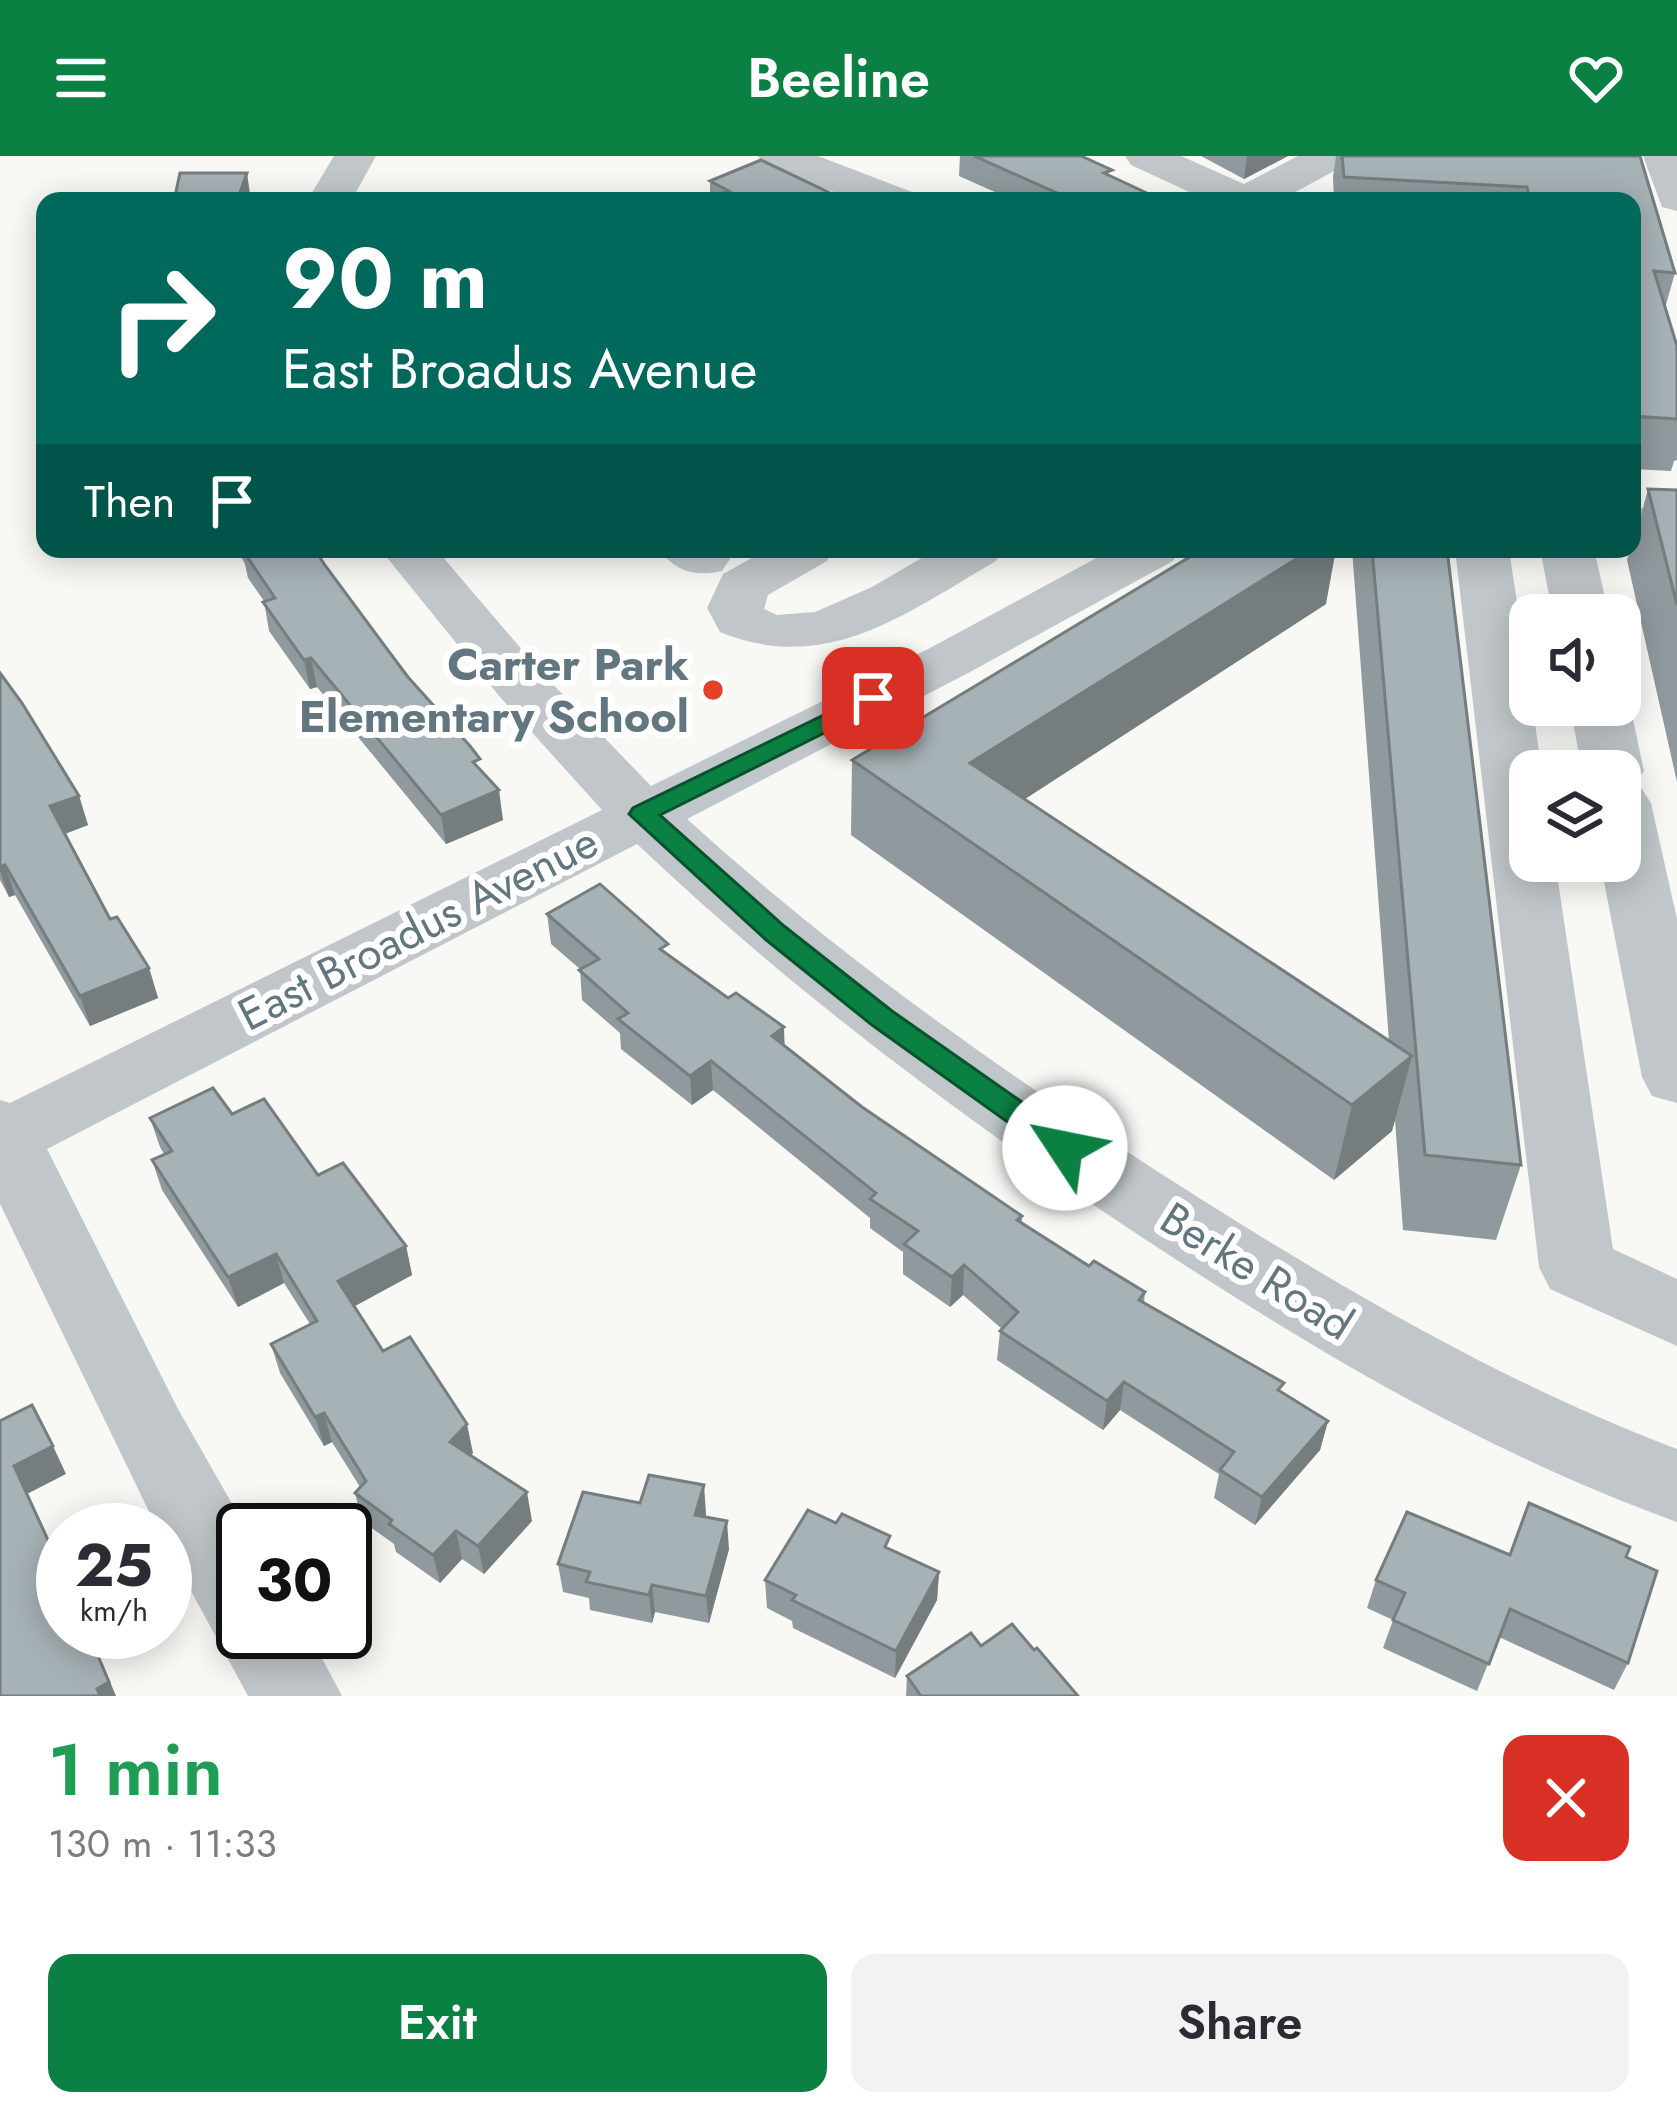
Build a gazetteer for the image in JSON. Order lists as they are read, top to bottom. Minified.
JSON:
{"streets":{"street":["East Broadus Avenue","Berke Road"]},"crossings":[["East Broadus Avenue","Berke Road"]],"places":["Carter Park Elementary School"],"page":{"header":"Beeline","turn":["90 m","East Broadus Avenue"],"then":"Then","speed":"25 km/h","limit":"30","heading":["1 min","130 m · 11:33"],"buttons":["Exit","Share"]}}
